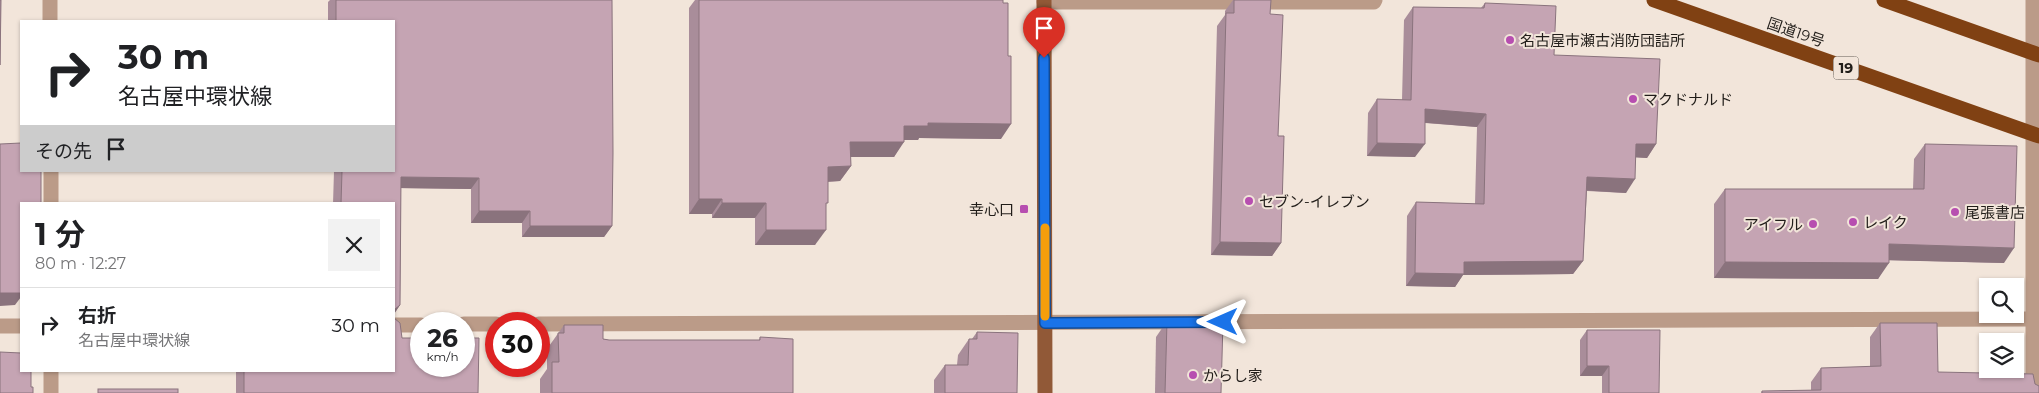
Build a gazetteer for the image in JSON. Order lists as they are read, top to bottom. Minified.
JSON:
{"streets":{"highway":["国道19号","19"]},"places":{"other":["名古屋市瀬古消防団詰所","マクドナルド","セブン-イレブン","尾張書店","レイク","アイフル","からし家"],"transit":["幸心口"]},"page":{"turn":["30 m","名古屋中環状線"],"then":"その先","heading":["1 分","80 m · 12:27"],"list":[{"name":"右折","note":"名古屋中環状線","value":"30 m"}],"speed":"26 km/h","limit":"30"}}
